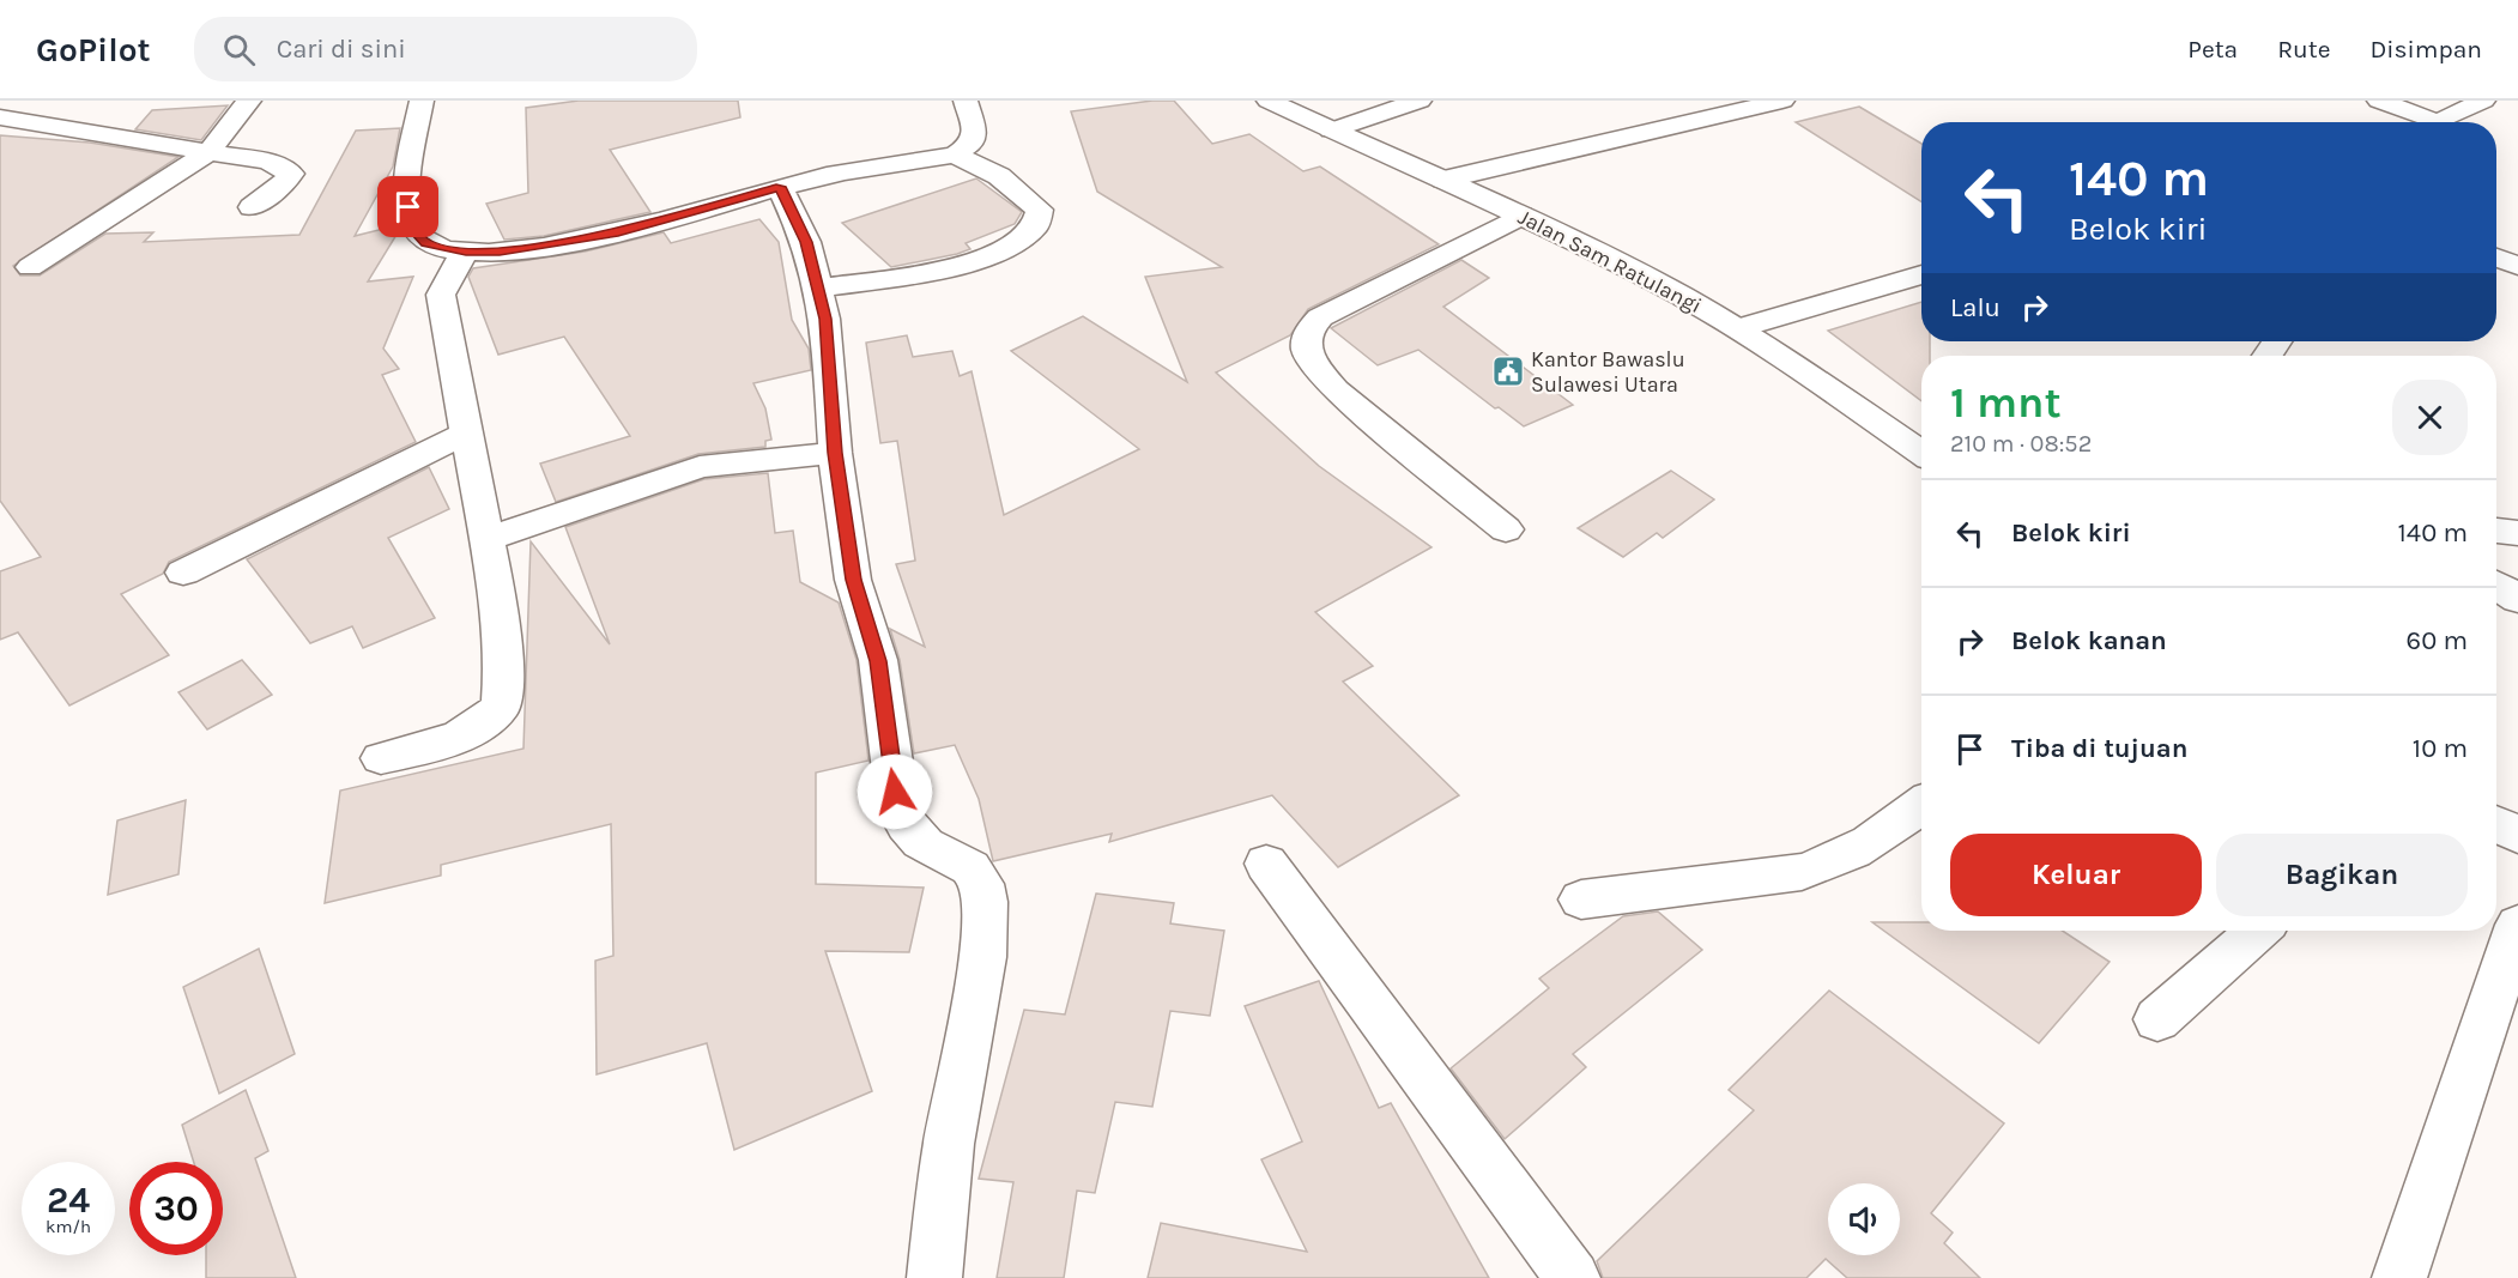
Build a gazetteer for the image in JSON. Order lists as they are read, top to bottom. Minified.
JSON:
{"streets":{"main road":["Jalan Sam Ratulangi"]},"places":{"public building":["Kantor Bawaslu Sulawesi Utara"]},"page":{"header":"GoPilot","search":"Cari di sini","nav":["Peta","Rute","Disimpan"],"turn":["140 m","Belok kiri"],"then":"Lalu","heading":["1 mnt","210 m · 08:52"],"list":[{"name":"Belok kiri","value":"140 m"},{"name":"Belok kanan","value":"60 m"},{"name":"Tiba di tujuan","value":"10 m"}],"buttons":["Keluar","Bagikan"],"speed":"24 km/h","limit":"30"}}
